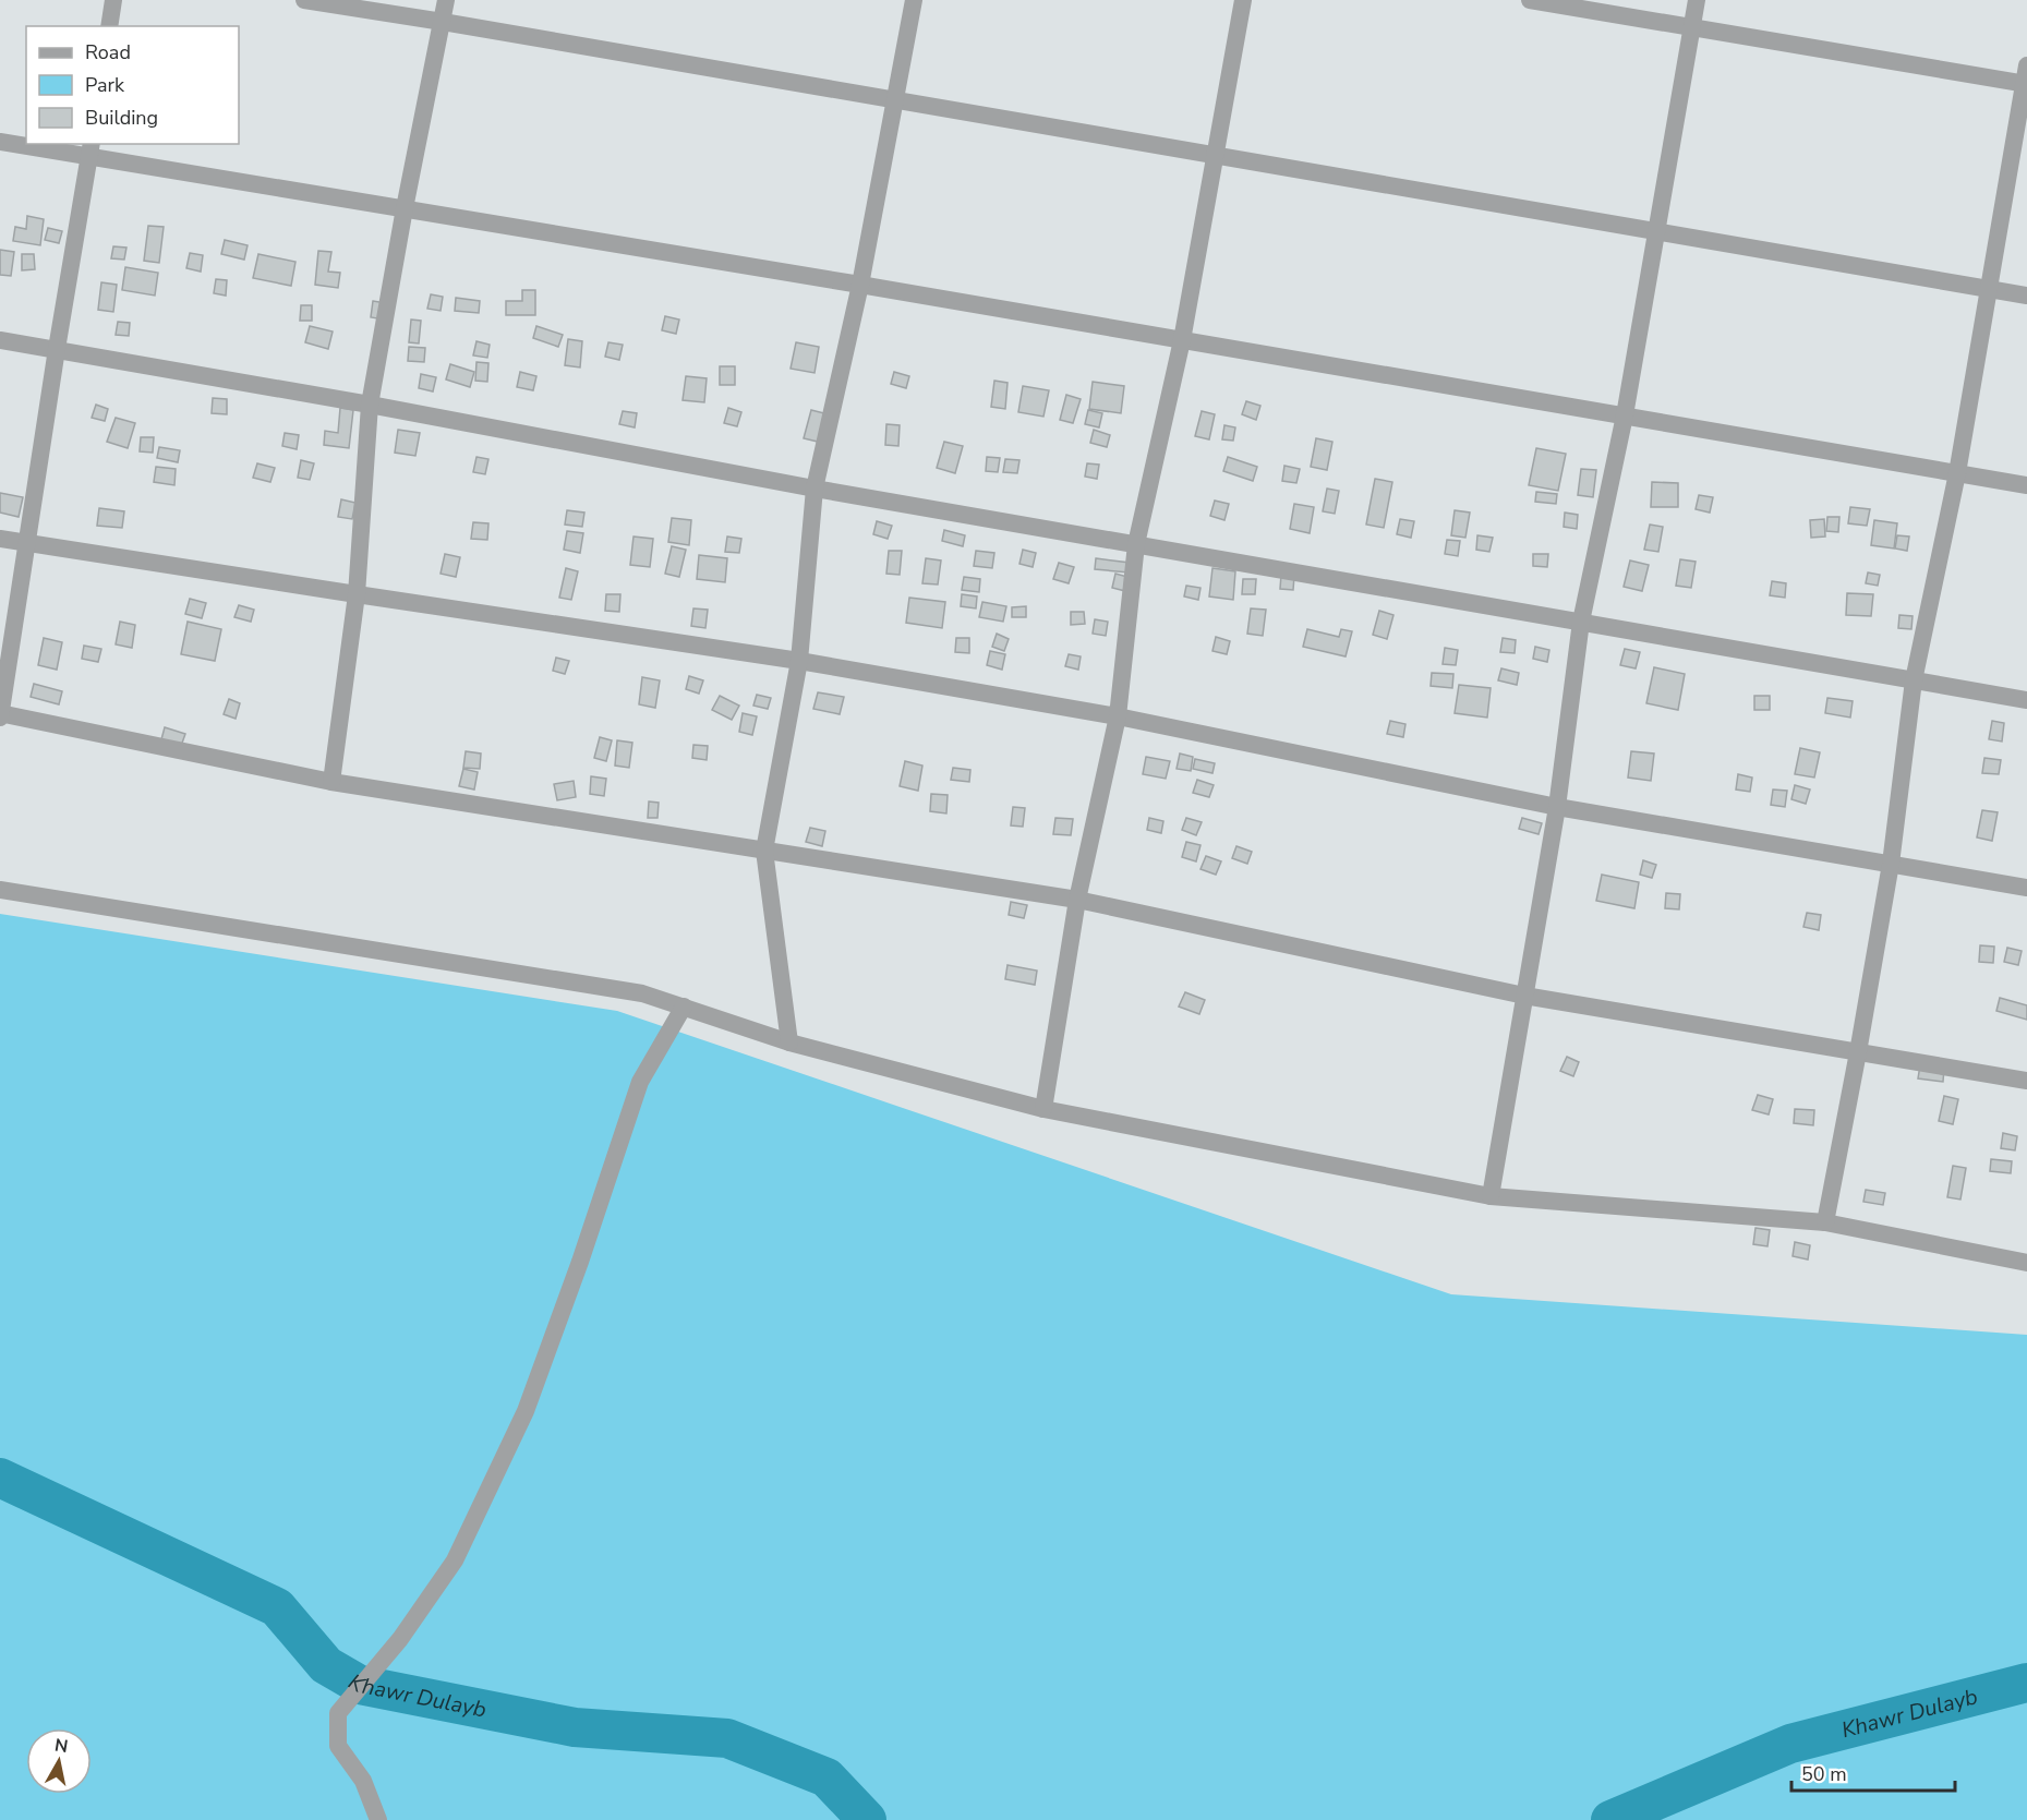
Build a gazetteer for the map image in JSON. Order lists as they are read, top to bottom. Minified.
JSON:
{"water":["Khawr Dulayb"],"legend":["Road","Park","Building"],"scale_bar":"50 m","north":"top"}
